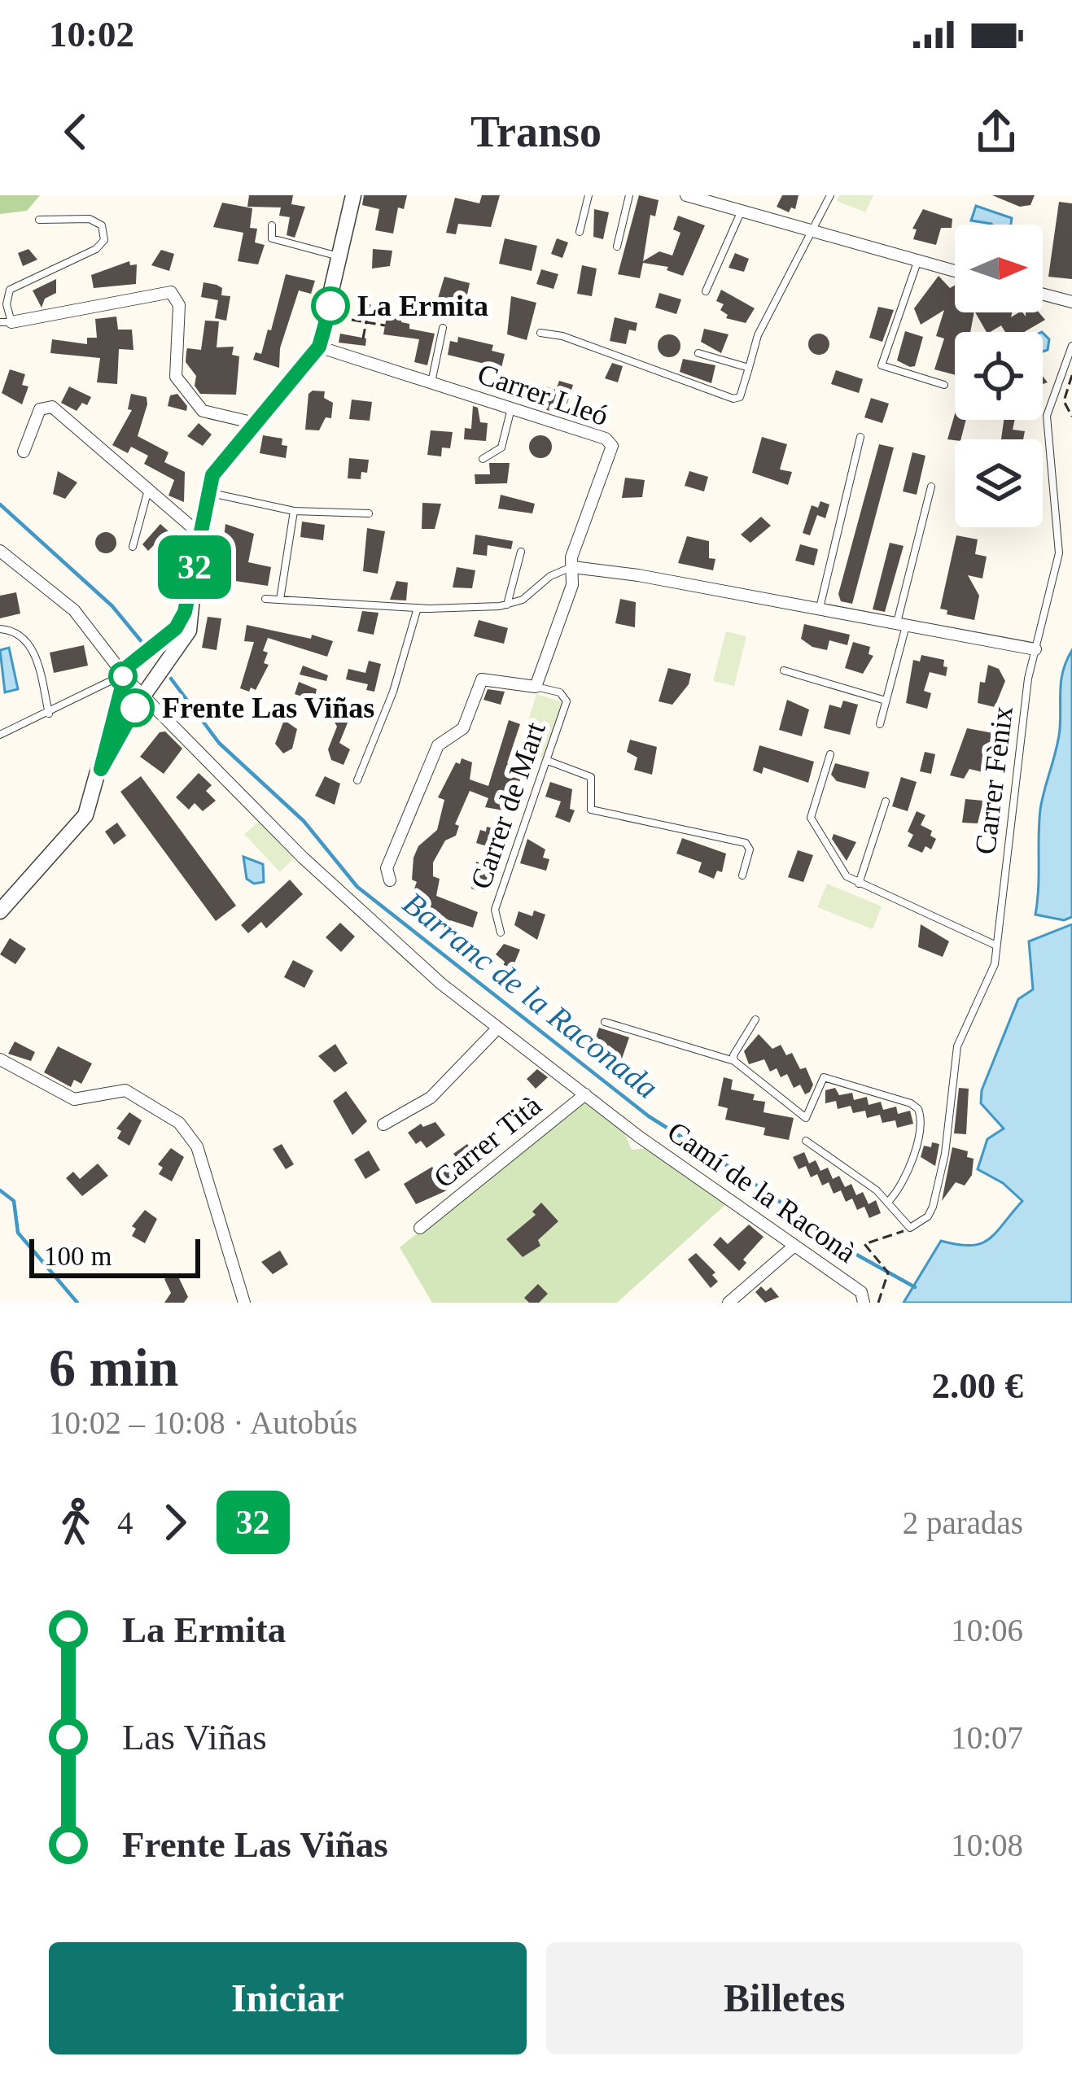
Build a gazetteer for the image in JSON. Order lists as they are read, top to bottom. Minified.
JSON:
{"streets":{"street":["Carrer Lleó","Carrer Tità","Camí de la Raconà"],"lane":["Carrer Fènix","Carrer de Mart"]},"crossings":[["Carrer Tità","Camí de la Raconà"]],"water":["Barranc de la Raconada"],"places":["La Ermita","Frente Las Viñas"],"lines":["bus line 32"],"scale_bar":"100 m","north":"right","page":{"status":"10:02","header":"Transo","on_map":"32","scale":"100 m","heading":["6 min","10:02 – 10:08 · Autobús","2.00 €"],"legs":["4","32","2 paradas"],"list":[{"name":"La Ermita","value":"10:06"},{"name":"Las Viñas","value":"10:07"},{"name":"Frente Las Viñas","value":"10:08"}],"buttons":["Iniciar","Billetes"]}}
